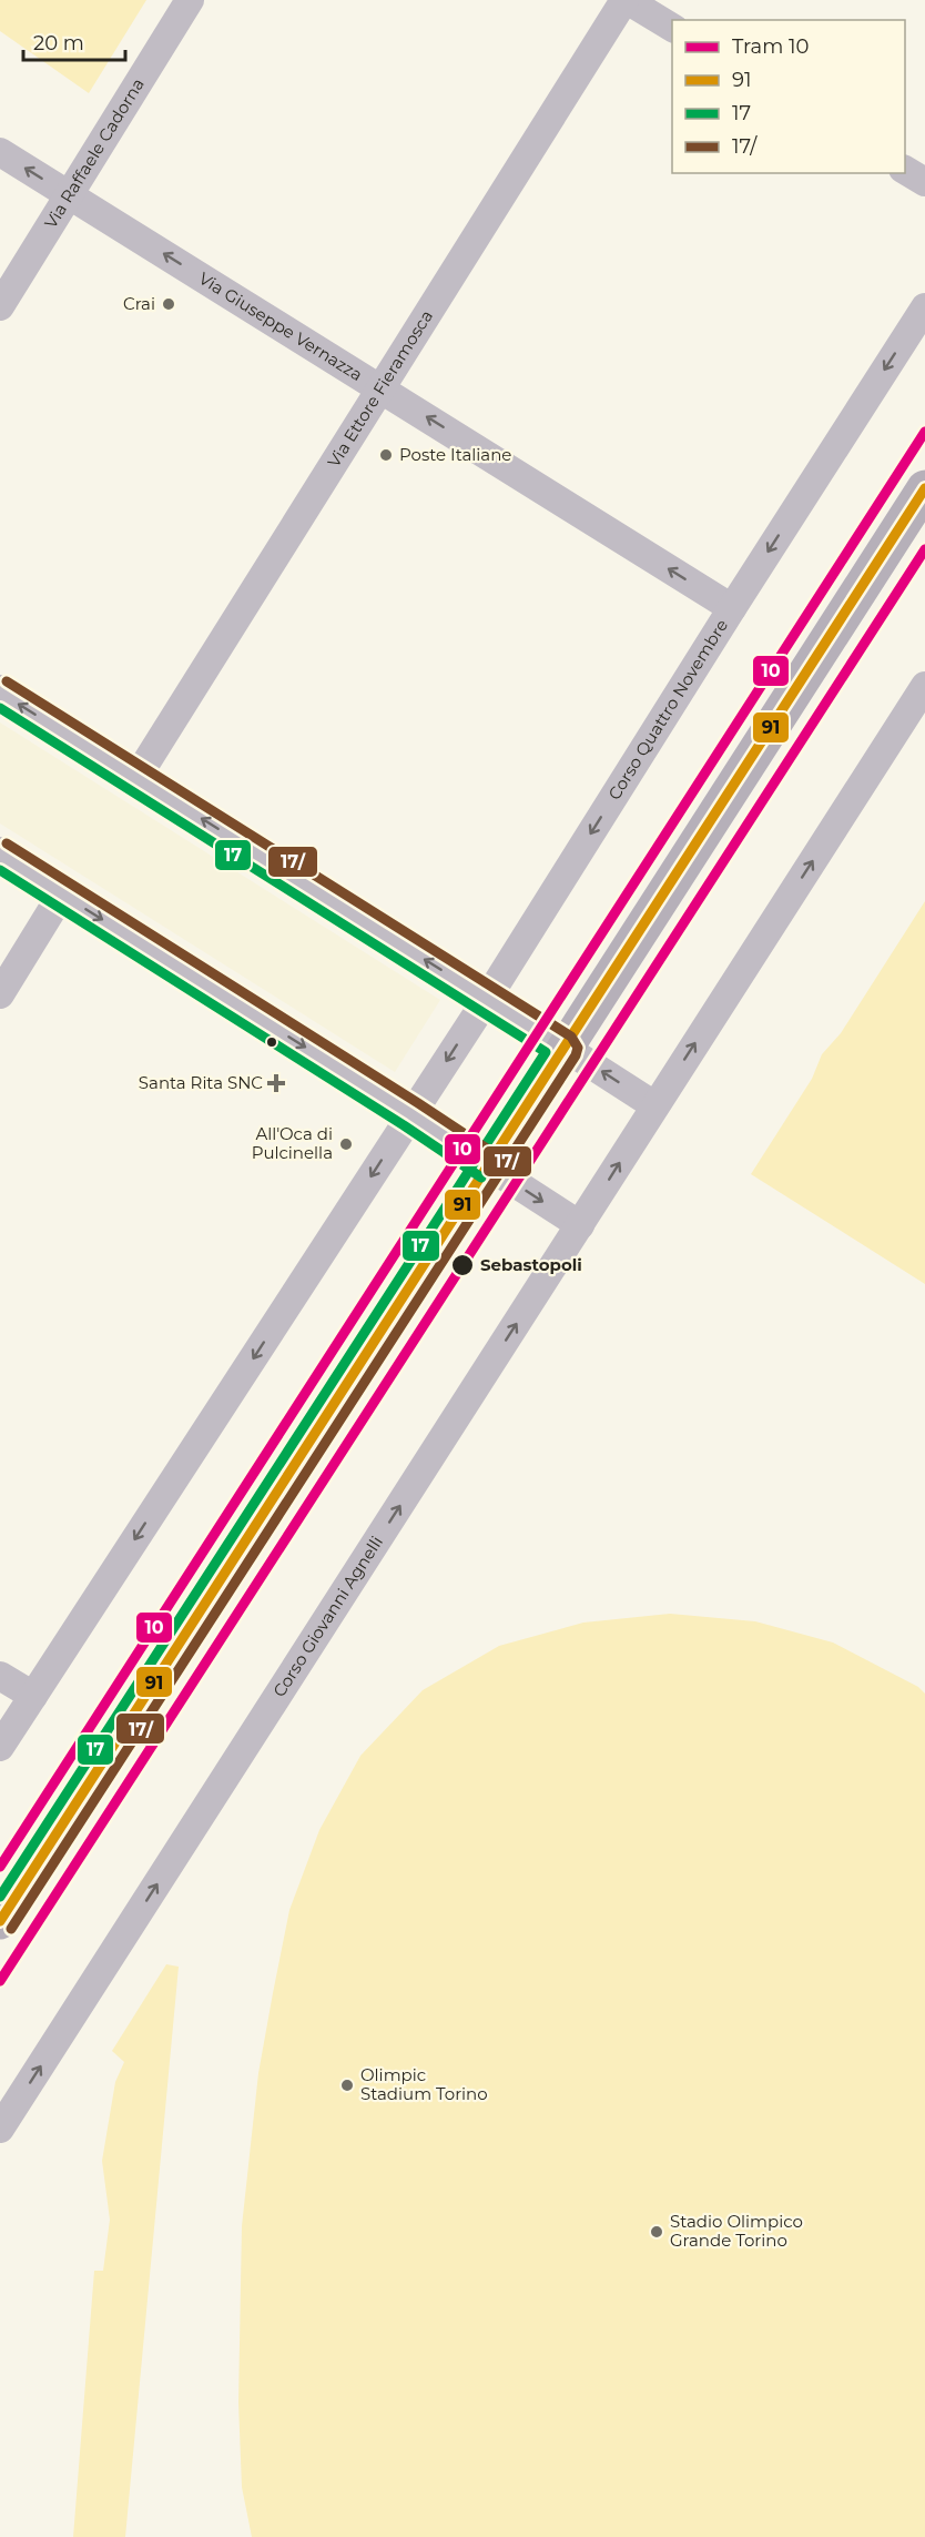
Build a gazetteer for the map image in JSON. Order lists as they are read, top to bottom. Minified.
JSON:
{"streets":{"street":["Via Raffaele Cadorna","Via Giuseppe Vernazza","Via Ettore Fieramosca","Corso Quattro Novembre","Corso Giovanni Agnelli"]},"crossings":[["Via Raffaele Cadorna","Via Giuseppe Vernazza"],["Via Giuseppe Vernazza","Via Ettore Fieramosca"],["Via Giuseppe Vernazza","Corso Quattro Novembre"]],"one_way":["Via Giuseppe Vernazza"],"places":{"other":["Crai","Poste Italiane","All'Oca di Pulcinella","Sebastopoli","Olimpic Stadium Torino","Stadio Olimpico Grande Torino"],"health":["Santa Rita SNC"]},"lines":["tram line 10","transit line 91","transit line 17/","transit line 17"],"legend":["Tram 10","91","17","17/"],"scale_bar":"20 m"}
